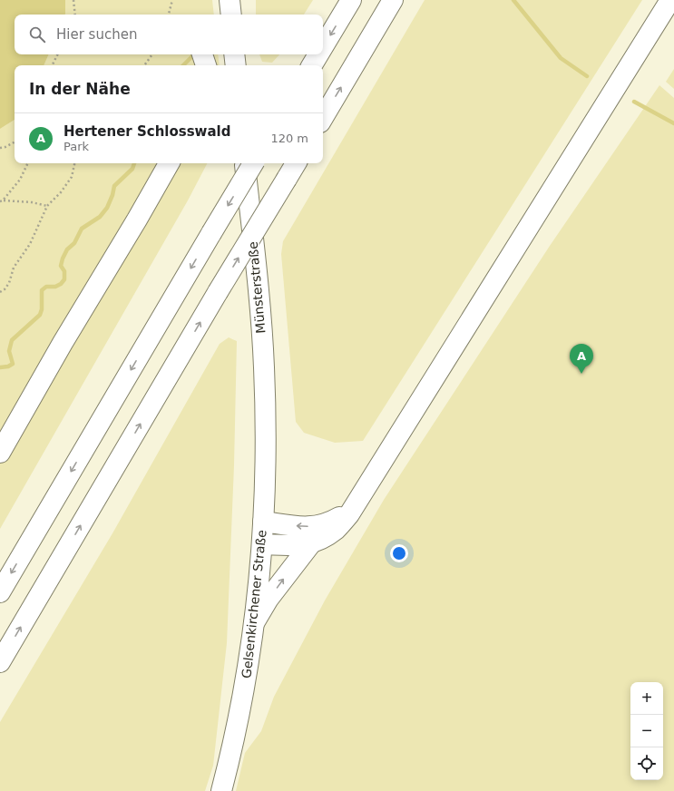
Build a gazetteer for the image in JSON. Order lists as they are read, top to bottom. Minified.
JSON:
{"streets":{"main road":["Münsterstraße","Gelsenkirchener Straße"]},"crossings":[["Münsterstraße","Gelsenkirchener Straße"]],"page":{"search":"Hier suchen","heading":"In der Nähe","list":[{"mark":"A","name":"Hertener Schlosswald","note":"Park","value":"120 m"}],"pins":"A","map_buttons":["+","−"]}}
